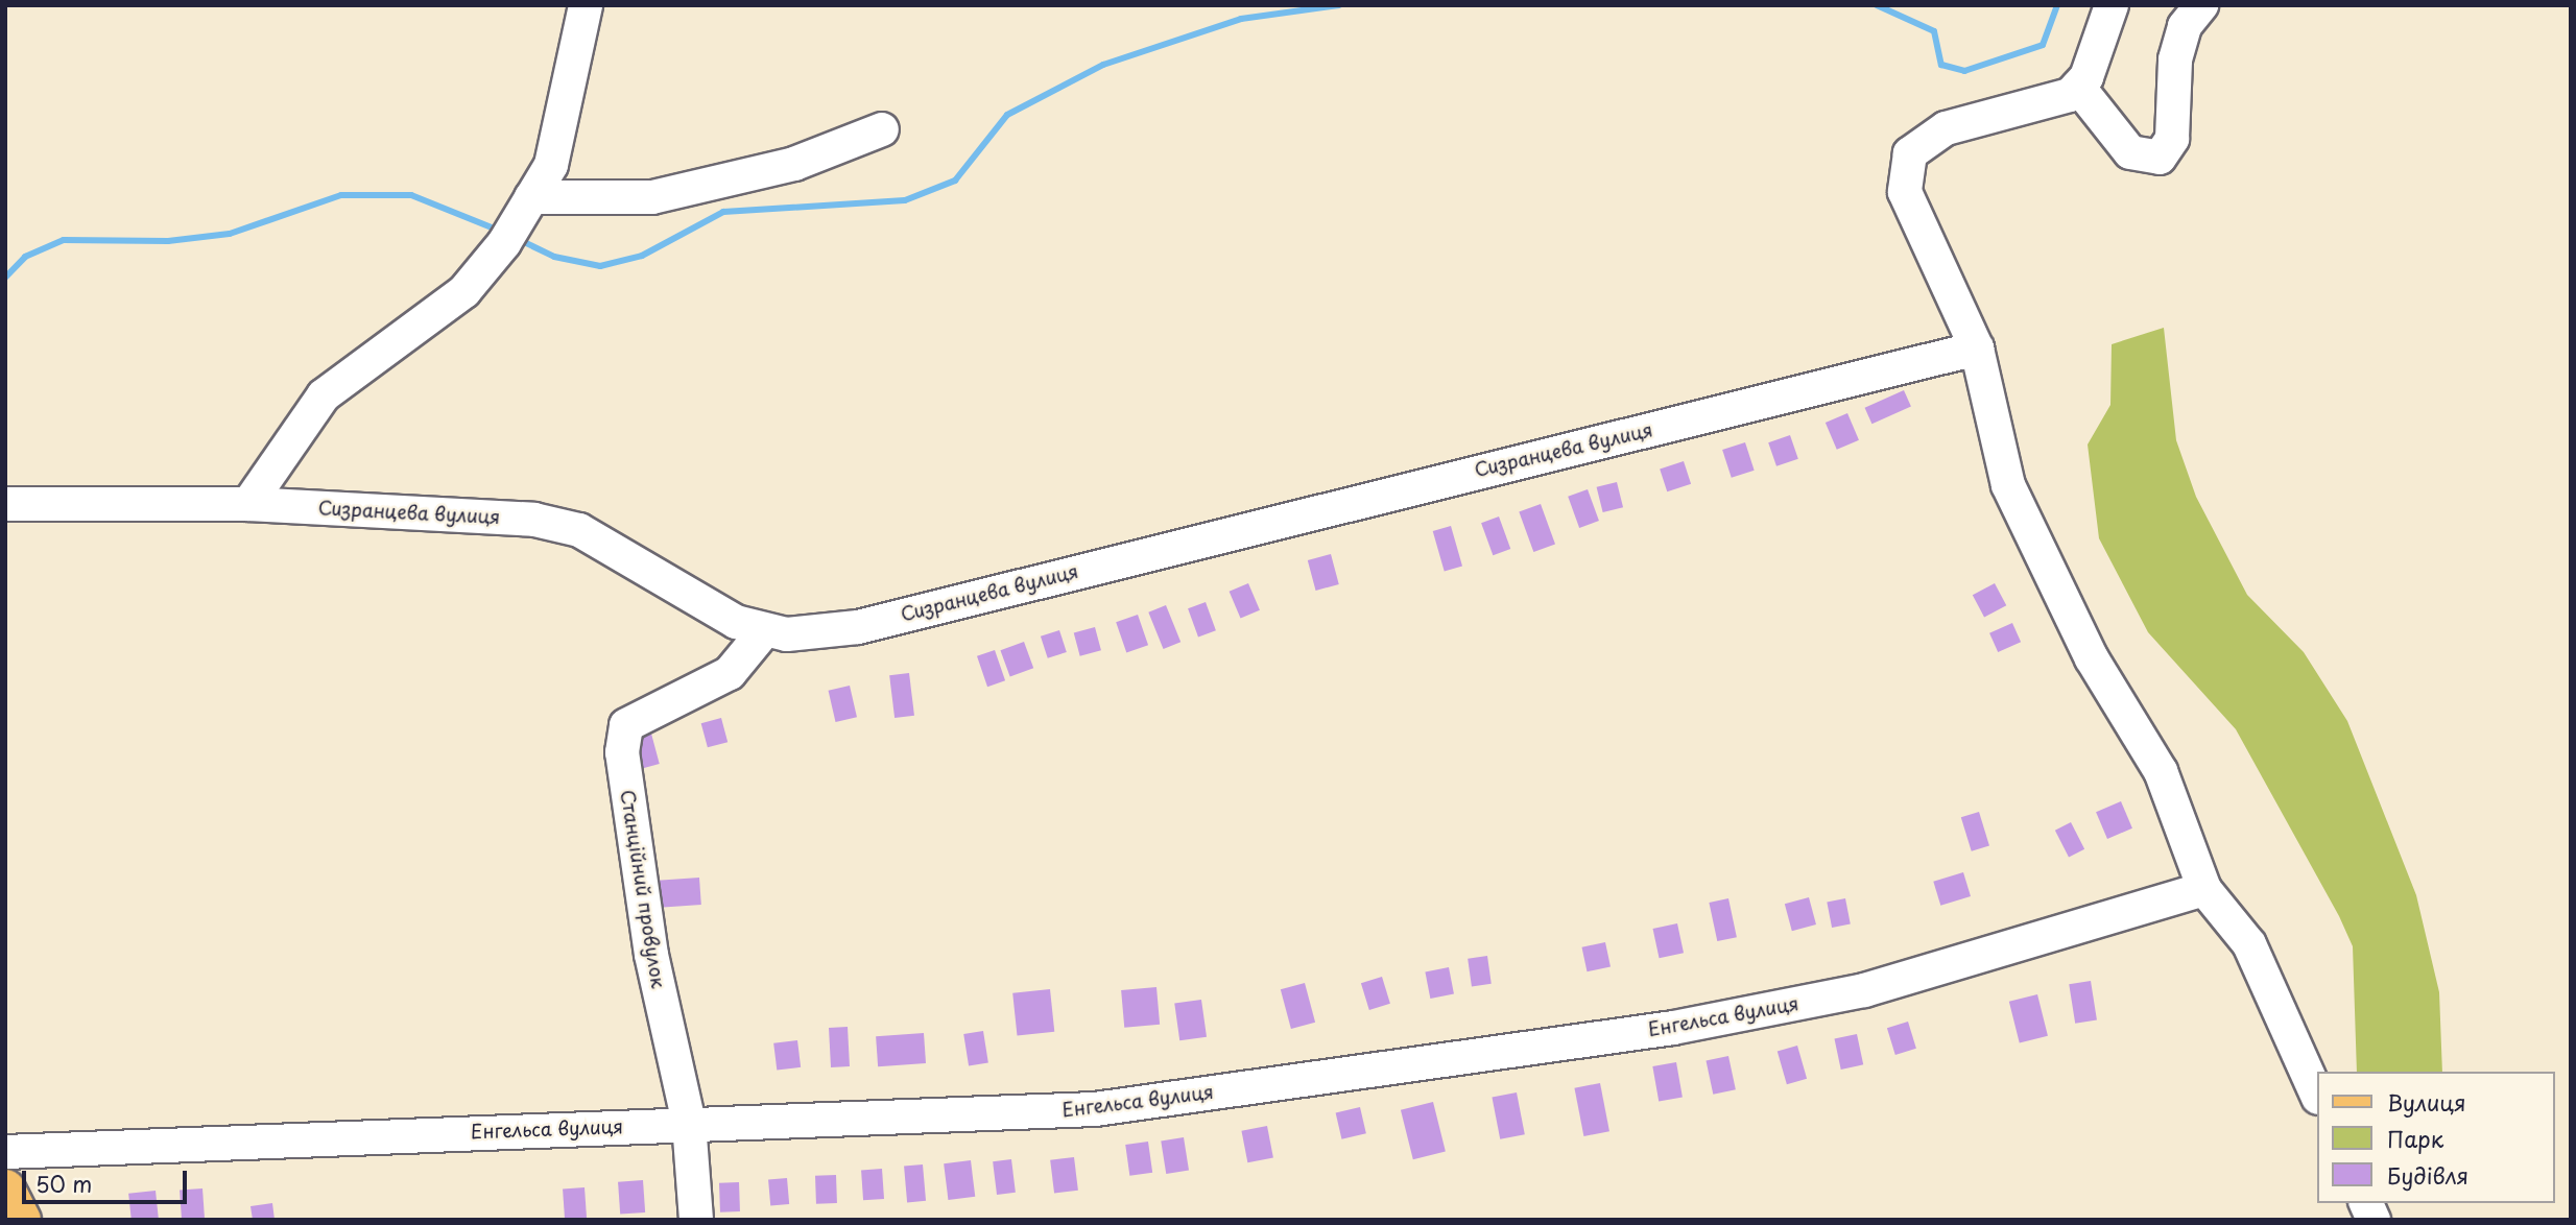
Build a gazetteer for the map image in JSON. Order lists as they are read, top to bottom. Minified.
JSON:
{"streets":{"street":["Сизранцева вулиця","Станційний провулок","Енгельса вулиця"]},"crossings":[["Сизранцева вулиця","Станційний провулок"],["Станційний провулок","Енгельса вулиця"]],"legend":["Вулиця","Парк","Будівля"],"scale_bar":"50 m"}
